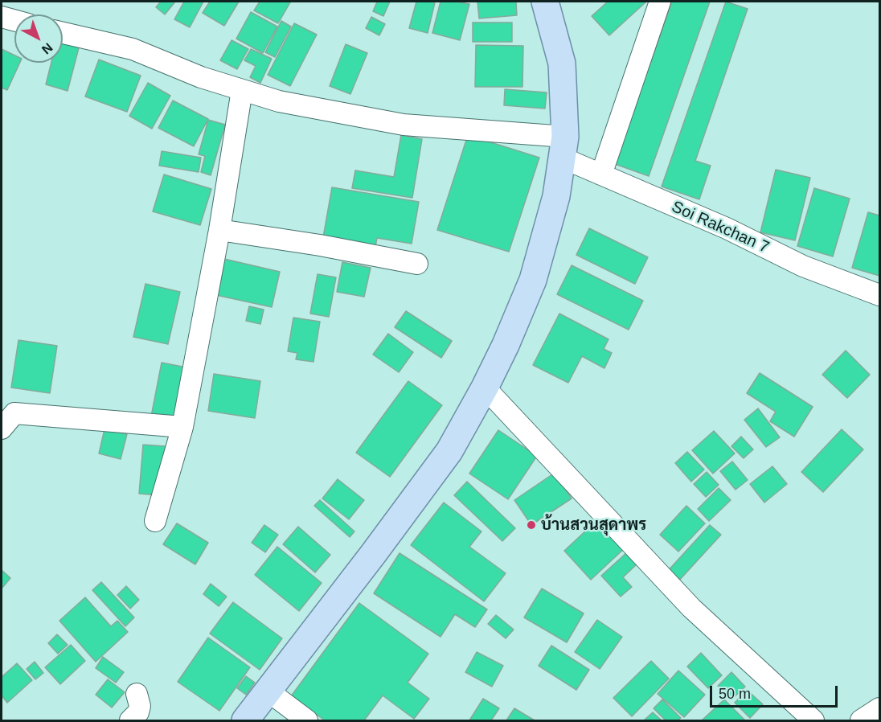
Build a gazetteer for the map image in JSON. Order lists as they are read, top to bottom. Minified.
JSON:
{"streets":{"street":["Soi Rakchan 7"]},"places":["บ้านสวนสุดาพร"],"scale_bar":"50 m","north":"bottom right"}
